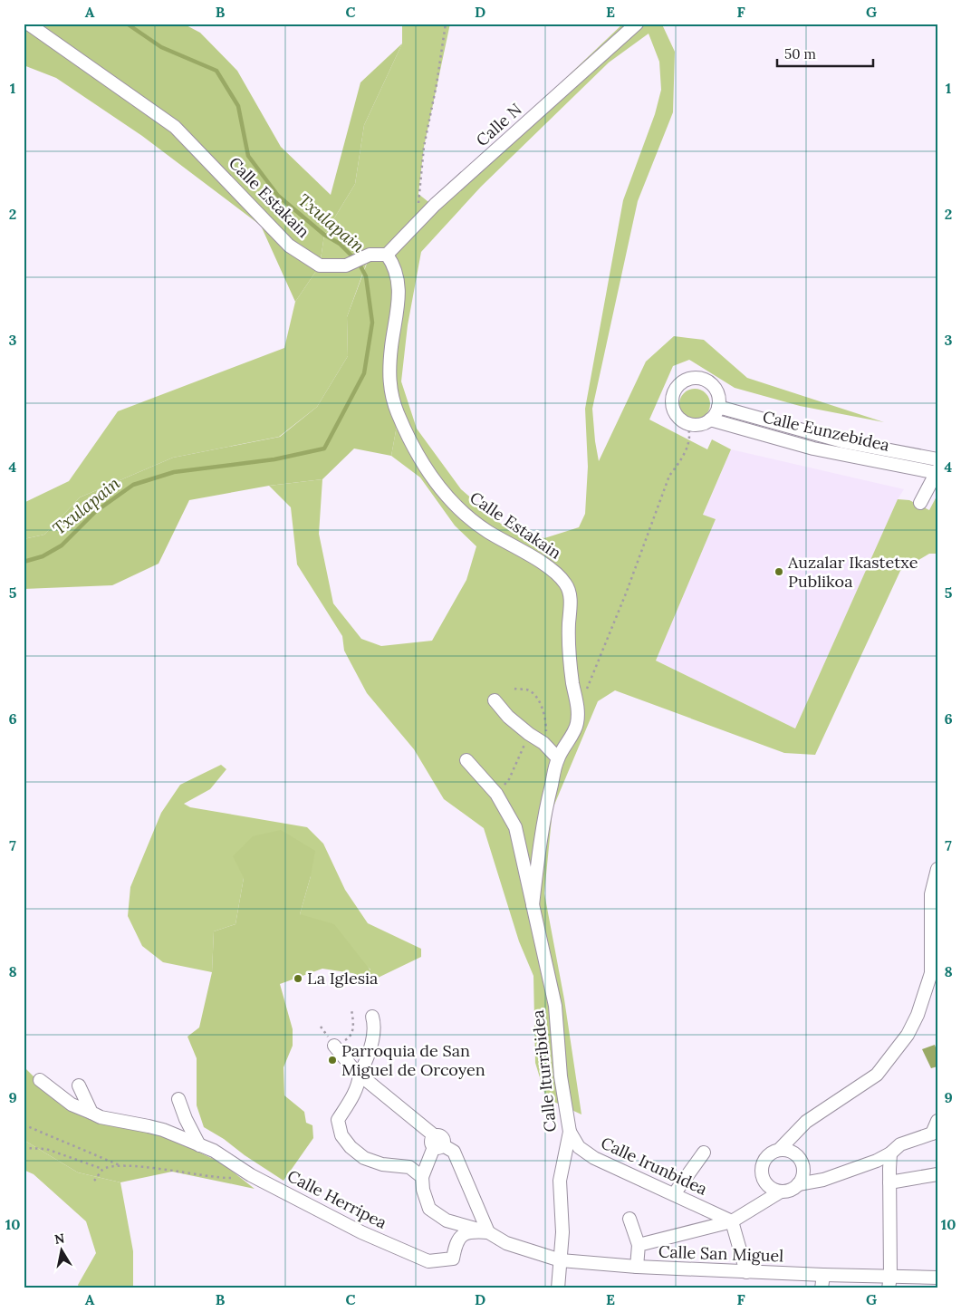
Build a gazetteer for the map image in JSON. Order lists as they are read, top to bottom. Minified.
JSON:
{"streets":{"street":["Calle N","Calle Estakain","Calle Eunzebidea","Calle Iturribidea","Calle Irunbidea","Calle Herripea","Calle San Miguel"]},"crossings":[["Calle N","Calle Estakain"],["Calle Estakain","Calle Iturribidea"],["Calle Iturribidea","Calle Irunbidea"],["Calle Iturribidea","Calle San Miguel"],["Calle Herripea","Calle San Miguel"]],"water":["Txulapain"],"places":["Auzalar Ikastetxe Publikoa","La Iglesia","Parroquia de San Miguel de Orcoyen"],"scale_bar":"50 m","north":"top","grid":{"columns":["A","B","C","D","E","F","G"],"rows":["1","2","3","4","5","6","7","8","9","10"]}}
